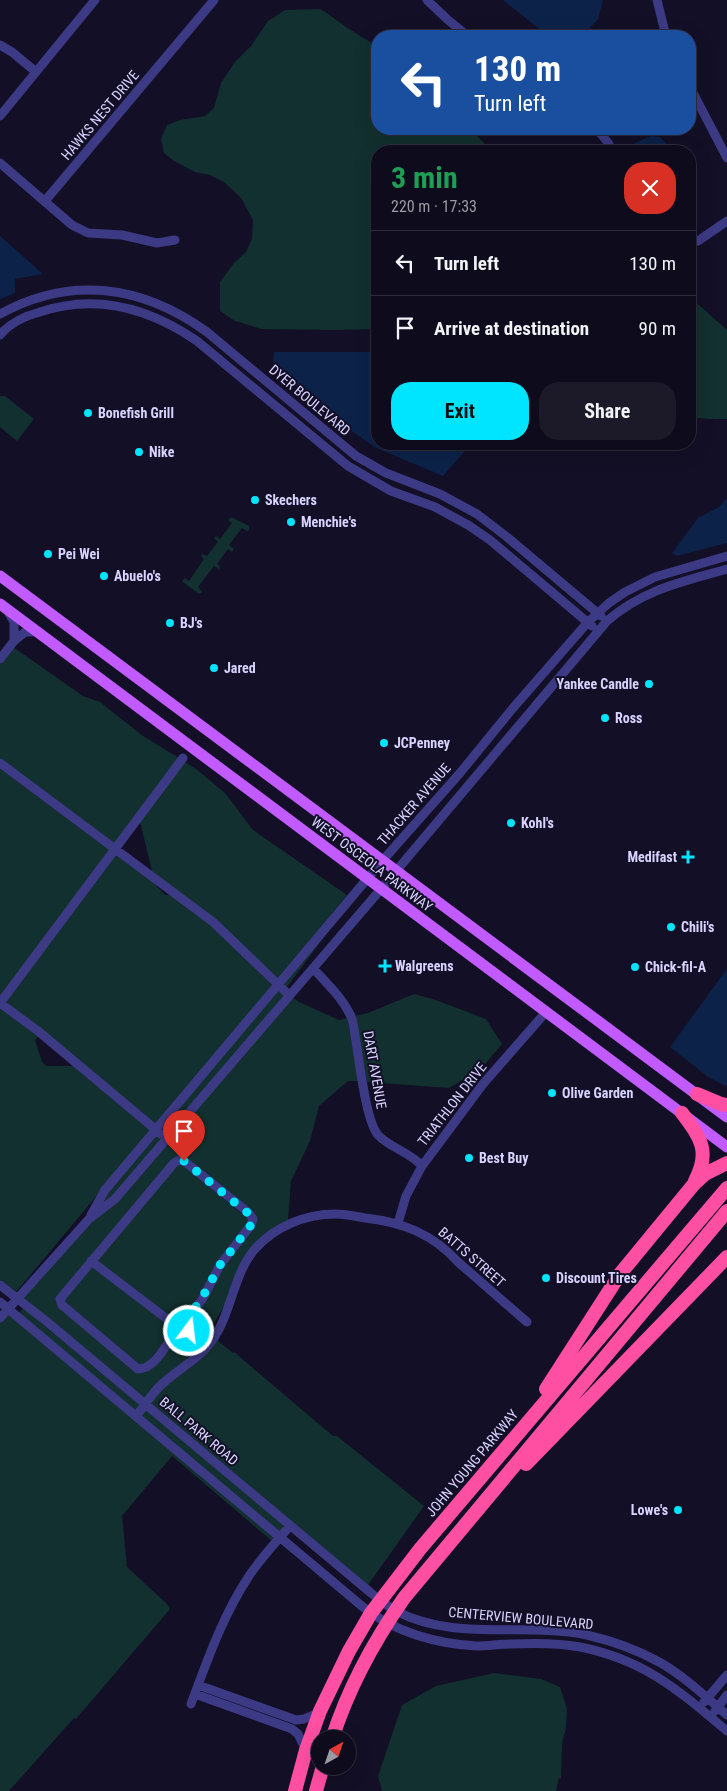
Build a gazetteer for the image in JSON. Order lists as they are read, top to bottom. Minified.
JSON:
{"streets":{"highway":["JOHN YOUNG PARKWAY"],"main road":["WEST OSCEOLA PARKWAY"],"street":["HAWKS NEST DRIVE","DYER BOULEVARD","THACKER AVENUE","DART AVENUE","TRIATHLON DRIVE","BATTS STREET","BALL PARK ROAD","CENTERVIEW BOULEVARD"]},"crossings":[["DYER BOULEVARD","THACKER AVENUE"],["THACKER AVENUE","WEST OSCEOLA PARKWAY"],["THACKER AVENUE","DART AVENUE"],["THACKER AVENUE","BALL PARK ROAD"],["WEST OSCEOLA PARKWAY","TRIATHLON DRIVE"],["DART AVENUE","TRIATHLON DRIVE"],["TRIATHLON DRIVE","BATTS STREET"],["BATTS STREET","BALL PARK ROAD"],["BALL PARK ROAD","JOHN YOUNG PARKWAY"],["BALL PARK ROAD","CENTERVIEW BOULEVARD"],["JOHN YOUNG PARKWAY","CENTERVIEW BOULEVARD"]],"places":{"other":["Bonefish Grill","Nike","Skechers","Menchie's","Pei Wei","Abuelo's","BJ's","Jared","Yankee Candle","Ross","JCPenney","Kohl's","Chili's","Chick-fil-A","Olive Garden","Best Buy","Discount Tires","Lowe's"],"health":["Medifast","Walgreens"]},"north":"top right","page":{"turn":["130 m","Turn left"],"heading":["3 min","220 m · 17:33"],"list":[{"name":"Turn left","value":"130 m"},{"name":"Arrive at destination","value":"90 m"}],"buttons":["Exit","Share"]}}
